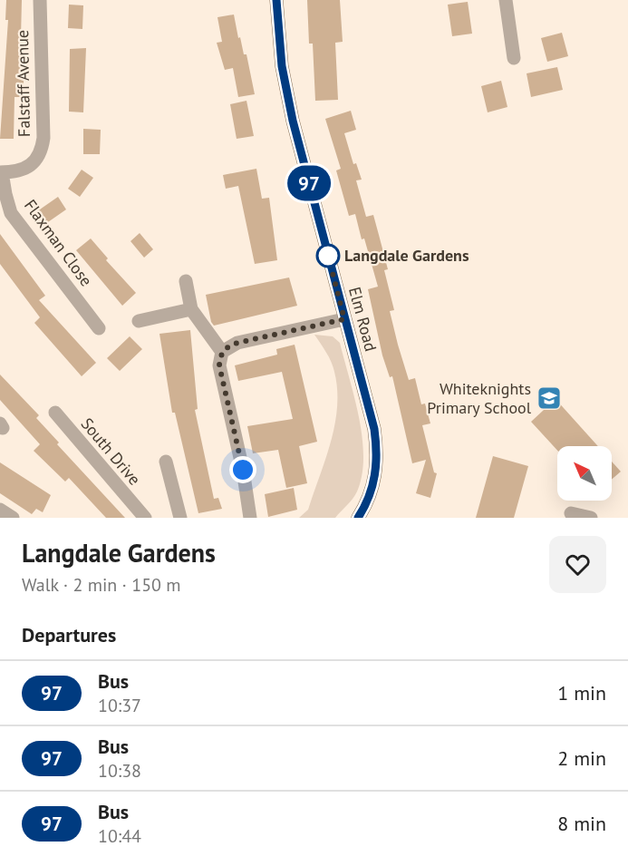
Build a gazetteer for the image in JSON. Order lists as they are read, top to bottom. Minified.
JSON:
{"streets":{"main road":["Elm Road"],"street":["Falstaff Avenue","Flaxman Close","South Drive"]},"crossings":[["Falstaff Avenue","Flaxman Close"]],"places":{"other":["Langdale Gardens"],"school or university":["Whiteknights Primary School"]},"lines":["bus line 97"],"north":"top left","page":{"on_map":"97","heading":[["Langdale Gardens","Walk · 2 min · 150 m"],"Departures"],"list":[{"mark":"97","name":"Bus","note":"10:37","value":"1 min"},{"mark":"97","name":"Bus","note":"10:38","value":"2 min"},{"mark":"97","name":"Bus","note":"10:44","value":"8 min"}]}}
